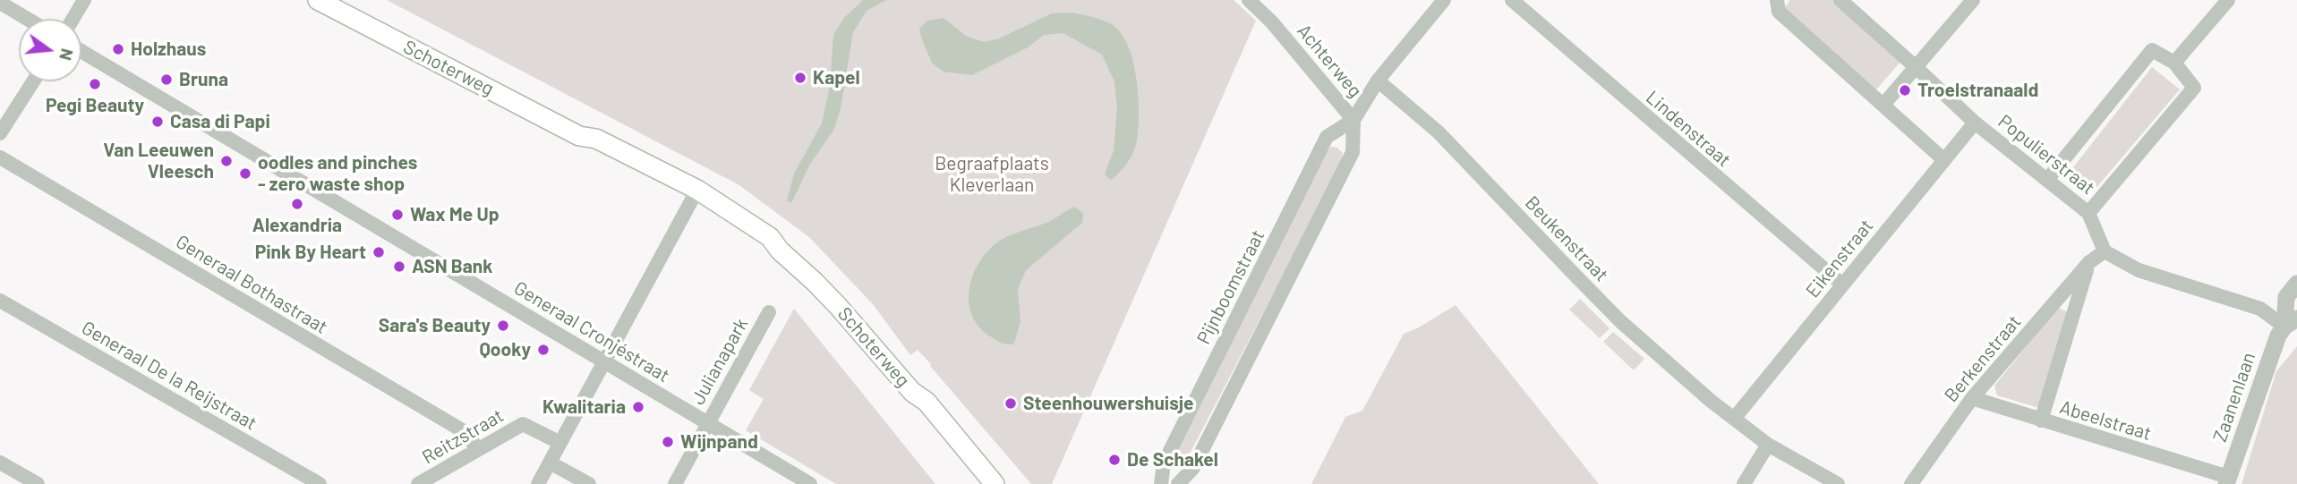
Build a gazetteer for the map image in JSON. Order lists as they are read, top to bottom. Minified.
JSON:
{"streets":{"main road":["Schoterweg"],"street":["Achterweg","Lindenstraat","Populierstraat","Beukenstraat","Eikenstraat","Generaal Bothastraat","Pijnboomstraat","Generaal Cronjéstraat","Berkenstraat","Julianapark","Generaal De la Reijstraat","Zaanenlaan","Abeelstraat","Reitzstraat"]},"crossings":[["Achterweg","Pijnboomstraat"],["Lindenstraat","Eikenstraat"],["Populierstraat","Eikenstraat"],["Populierstraat","Berkenstraat"],["Beukenstraat","Eikenstraat"],["Beukenstraat","Pijnboomstraat"],["Generaal Bothastraat","Reitzstraat"],["Generaal Cronjéstraat","Julianapark"],["Berkenstraat","Abeelstraat"],["Zaanenlaan","Abeelstraat"]],"parks":["Begraafplaats Kleverlaan"],"places":["Holzhaus","Kapel","Bruna","Pegi Beauty","Troelstranaald","Casa di Papi","Van Leeuwen Vleesch","oodles and pinches - zero waste shop","Alexandria","Wax Me Up","Pink By Heart","ASN Bank","Sara's Beauty","Qooky","Steenhouwershuisje","Kwalitaria","Wijnpand","De Schakel"],"north":"right"}
